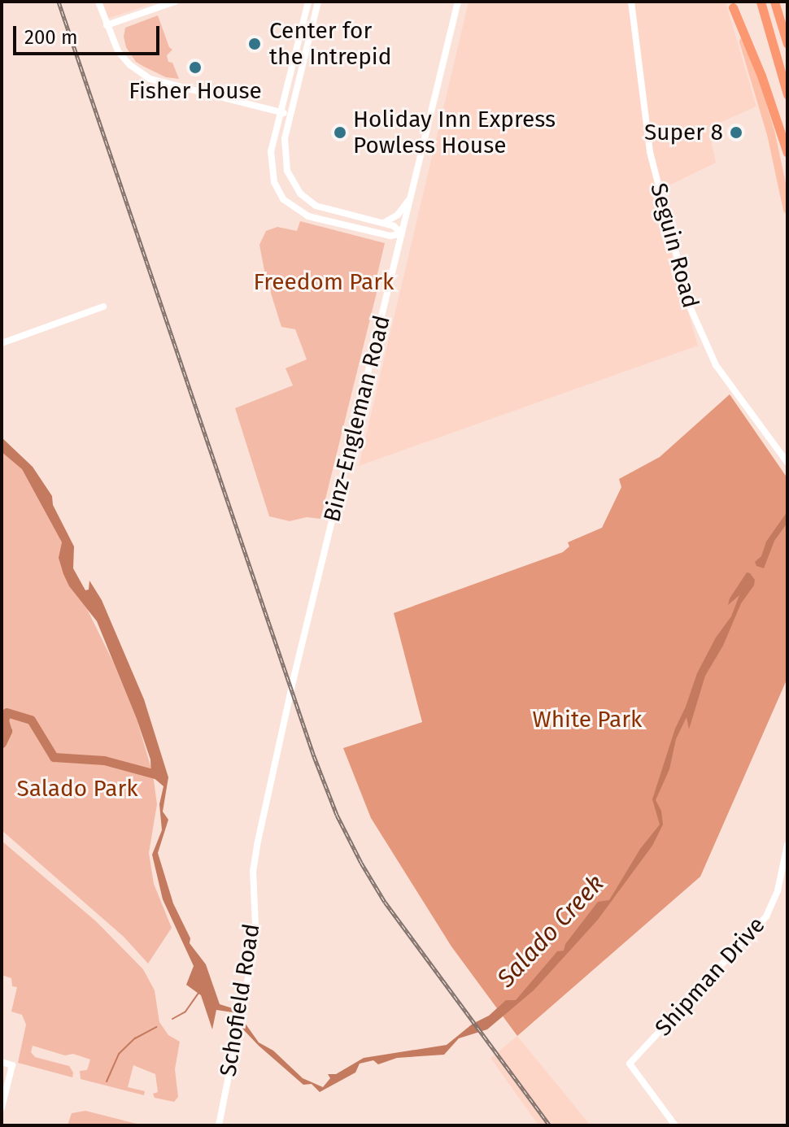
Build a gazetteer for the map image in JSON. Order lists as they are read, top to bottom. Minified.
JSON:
{"streets":{"street":["Seguin Road","Binz-Engleman Road","Shipman Drive","Schofield Road"]},"crossings":[["Binz-Engleman Road","Schofield Road"]],"water":["Salado Creek"],"parks":["Freedom Park","White Park","Salado Park"],"places":["Center for the Intrepid","Fisher House","Holiday Inn Express Powless House","Super 8"],"scale_bar":"200 m"}
